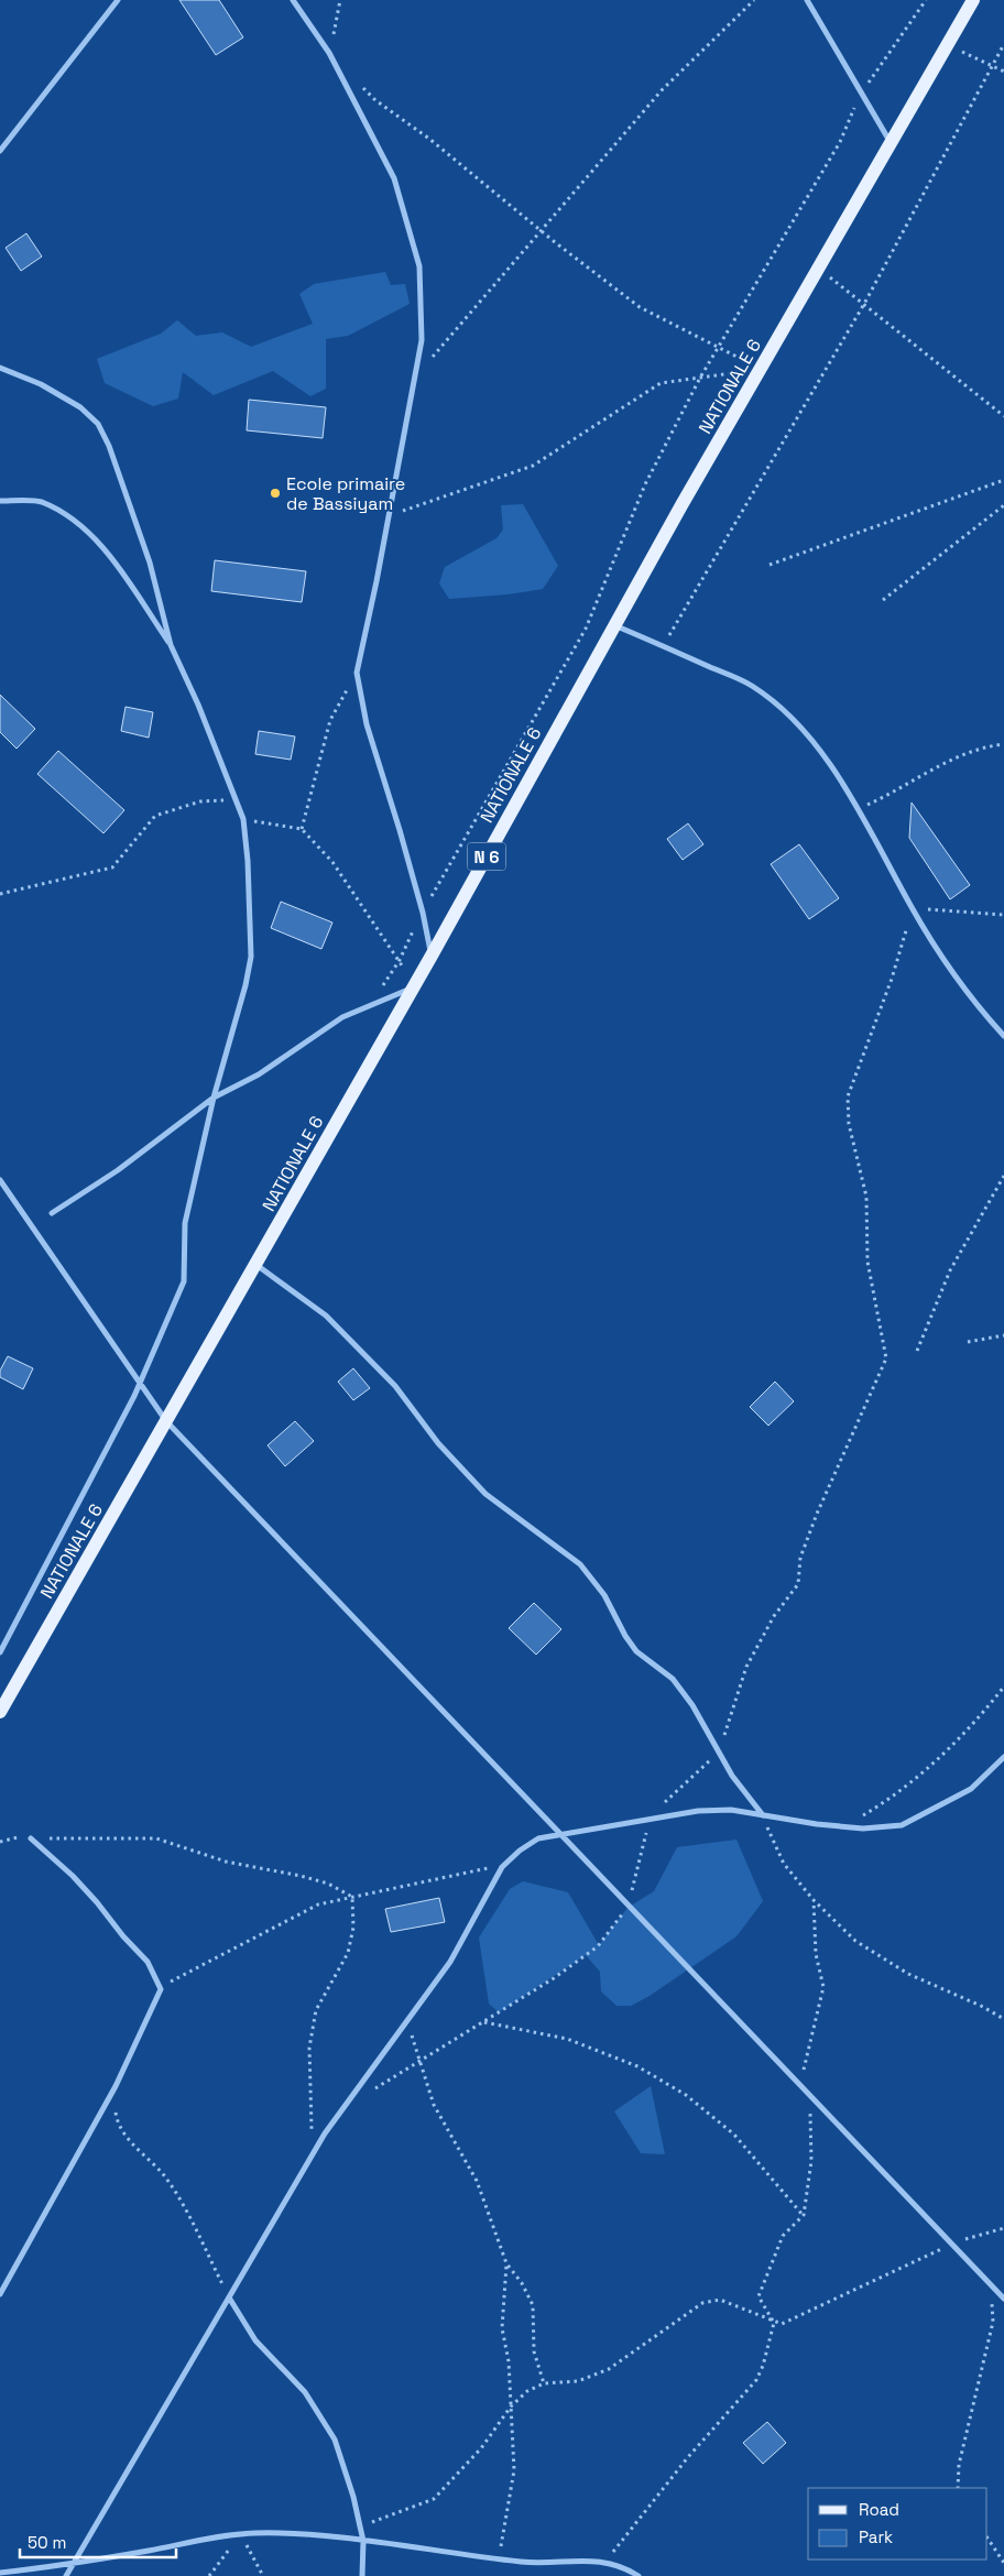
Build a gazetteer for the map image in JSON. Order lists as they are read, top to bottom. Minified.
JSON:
{"streets":{"main road":["NATIONALE 6","N 6"]},"places":["Ecole primaire de Bassiyam"],"legend":["Road","Park"],"scale_bar":"50 m"}
